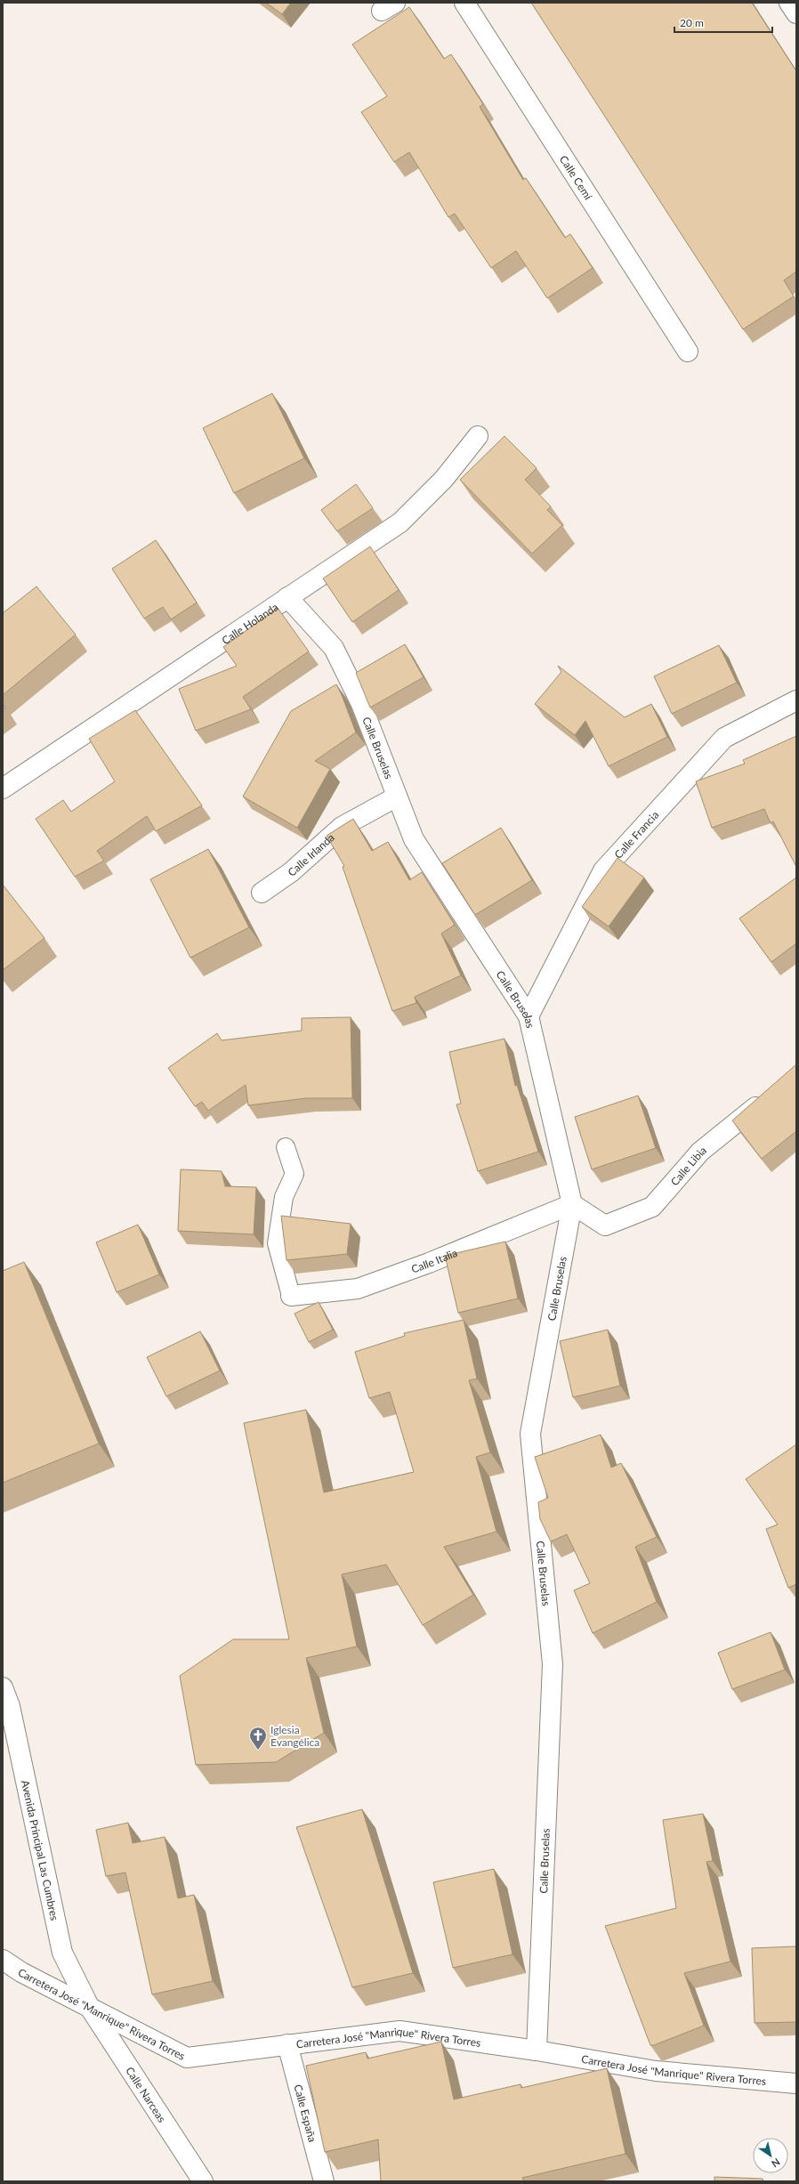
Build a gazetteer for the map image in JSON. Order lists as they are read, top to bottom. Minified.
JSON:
{"streets":{"street":["Calle Cemí","Calle Holanda","Calle Bruselas","Calle Francia","Calle Irlanda","Calle Libia","Calle Italia","Avenida Principal Las Cumbres","Carretera José \"Manrique\" Rivera Torres","Calle Narceas","Calle España"]},"crossings":[["Calle Holanda","Calle Bruselas"],["Calle Bruselas","Calle Francia"],["Calle Bruselas","Calle Irlanda"],["Calle Bruselas","Calle Libia"],["Calle Bruselas","Calle Italia"],["Calle Bruselas","Carretera José \"Manrique\" Rivera Torres"],["Calle Libia","Calle Italia"],["Avenida Principal Las Cumbres","Carretera José \"Manrique\" Rivera Torres"],["Avenida Principal Las Cumbres","Calle Narceas"],["Carretera José \"Manrique\" Rivera Torres","Calle Narceas"],["Carretera José \"Manrique\" Rivera Torres","Calle España"]],"places":{"church":["Iglesia Evangélica"]},"scale_bar":"20 m","north":"bottom right"}
